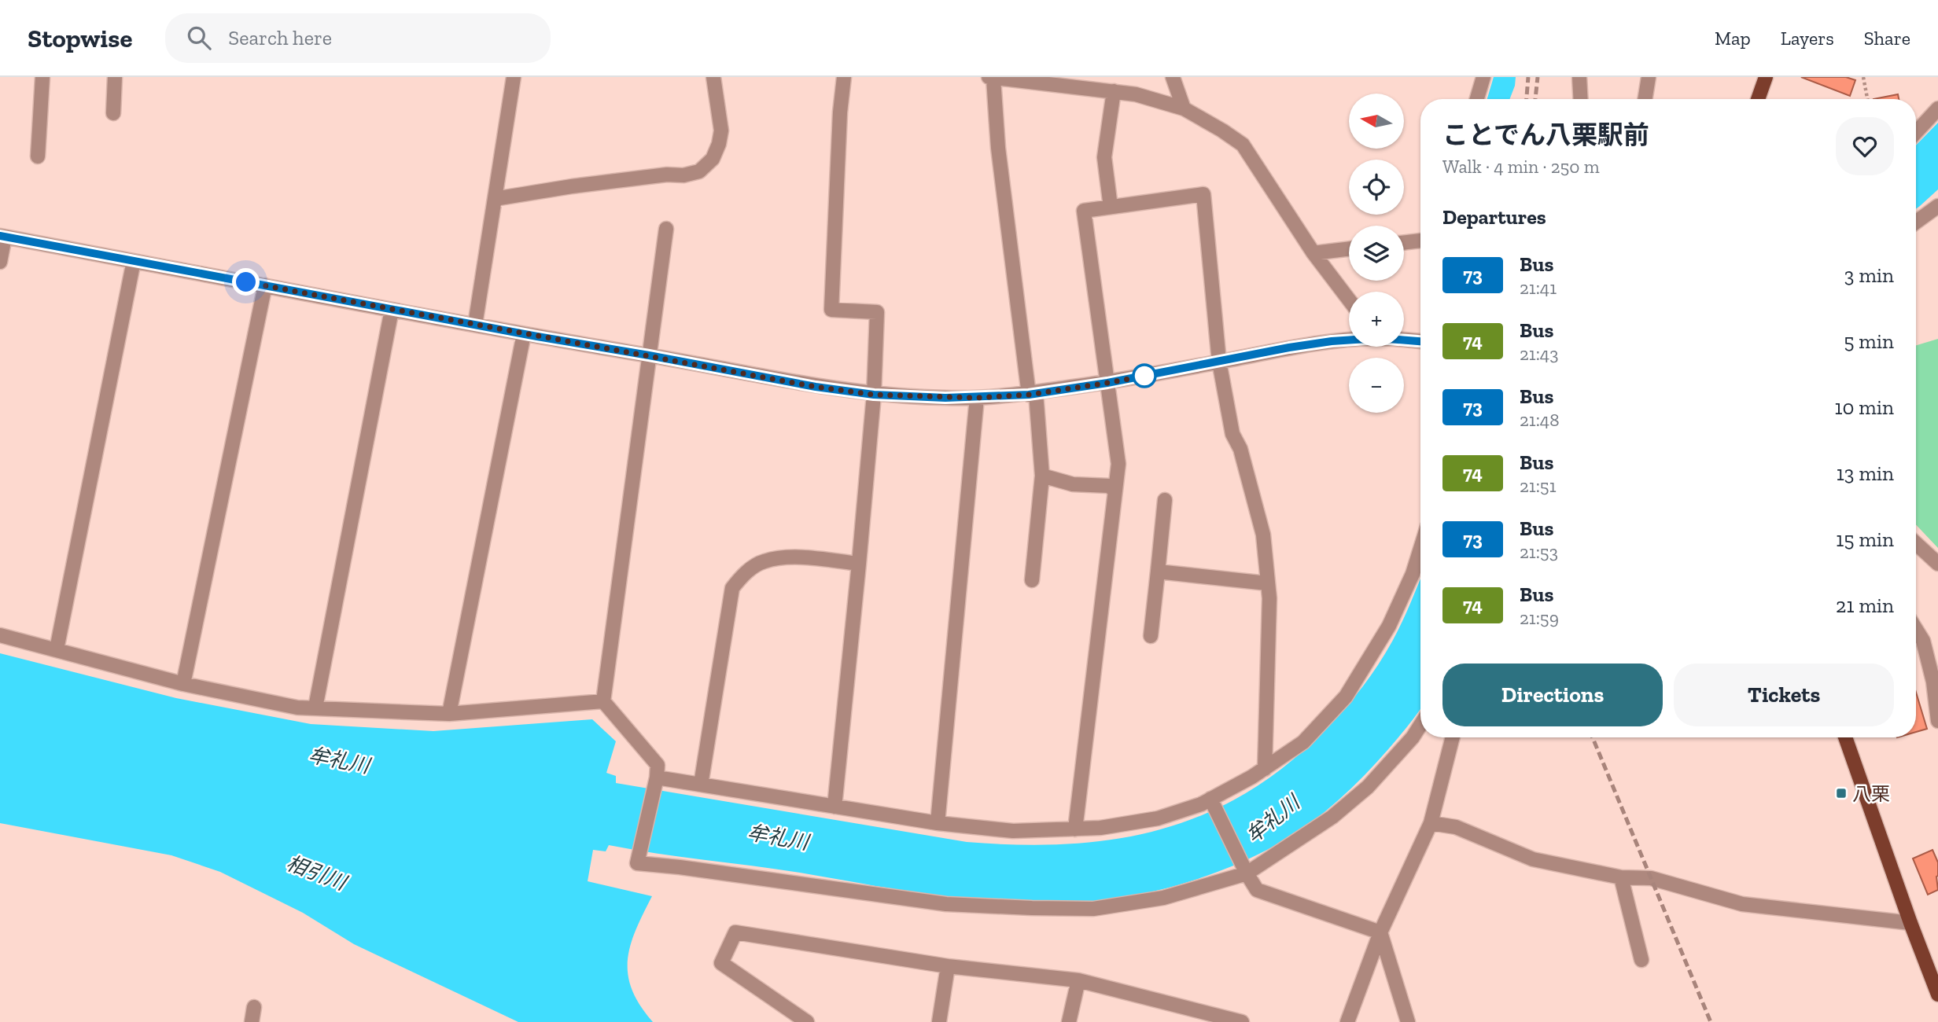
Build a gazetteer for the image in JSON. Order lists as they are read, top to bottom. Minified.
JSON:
{"water":["牟礼川","相引川"],"places":{"transit":["八栗"]},"lines":["bus line 73"],"north":"left","page":{"header":"Stopwise","search":"Search here","nav":["Map","Layers","Share"],"map_buttons":["+","−"],"heading":[["ことでん八栗駅前","Walk · 4 min · 250 m"],"Departures"],"list":[{"mark":"73","name":"Bus","note":"21:41","value":"3 min"},{"mark":"74","name":"Bus","note":"21:43","value":"5 min"},{"mark":"73","name":"Bus","note":"21:48","value":"10 min"},{"mark":"74","name":"Bus","note":"21:51","value":"13 min"},{"mark":"73","name":"Bus","note":"21:53","value":"15 min"},{"mark":"74","name":"Bus","note":"21:59","value":"21 min"}],"buttons":["Directions","Tickets"]}}
